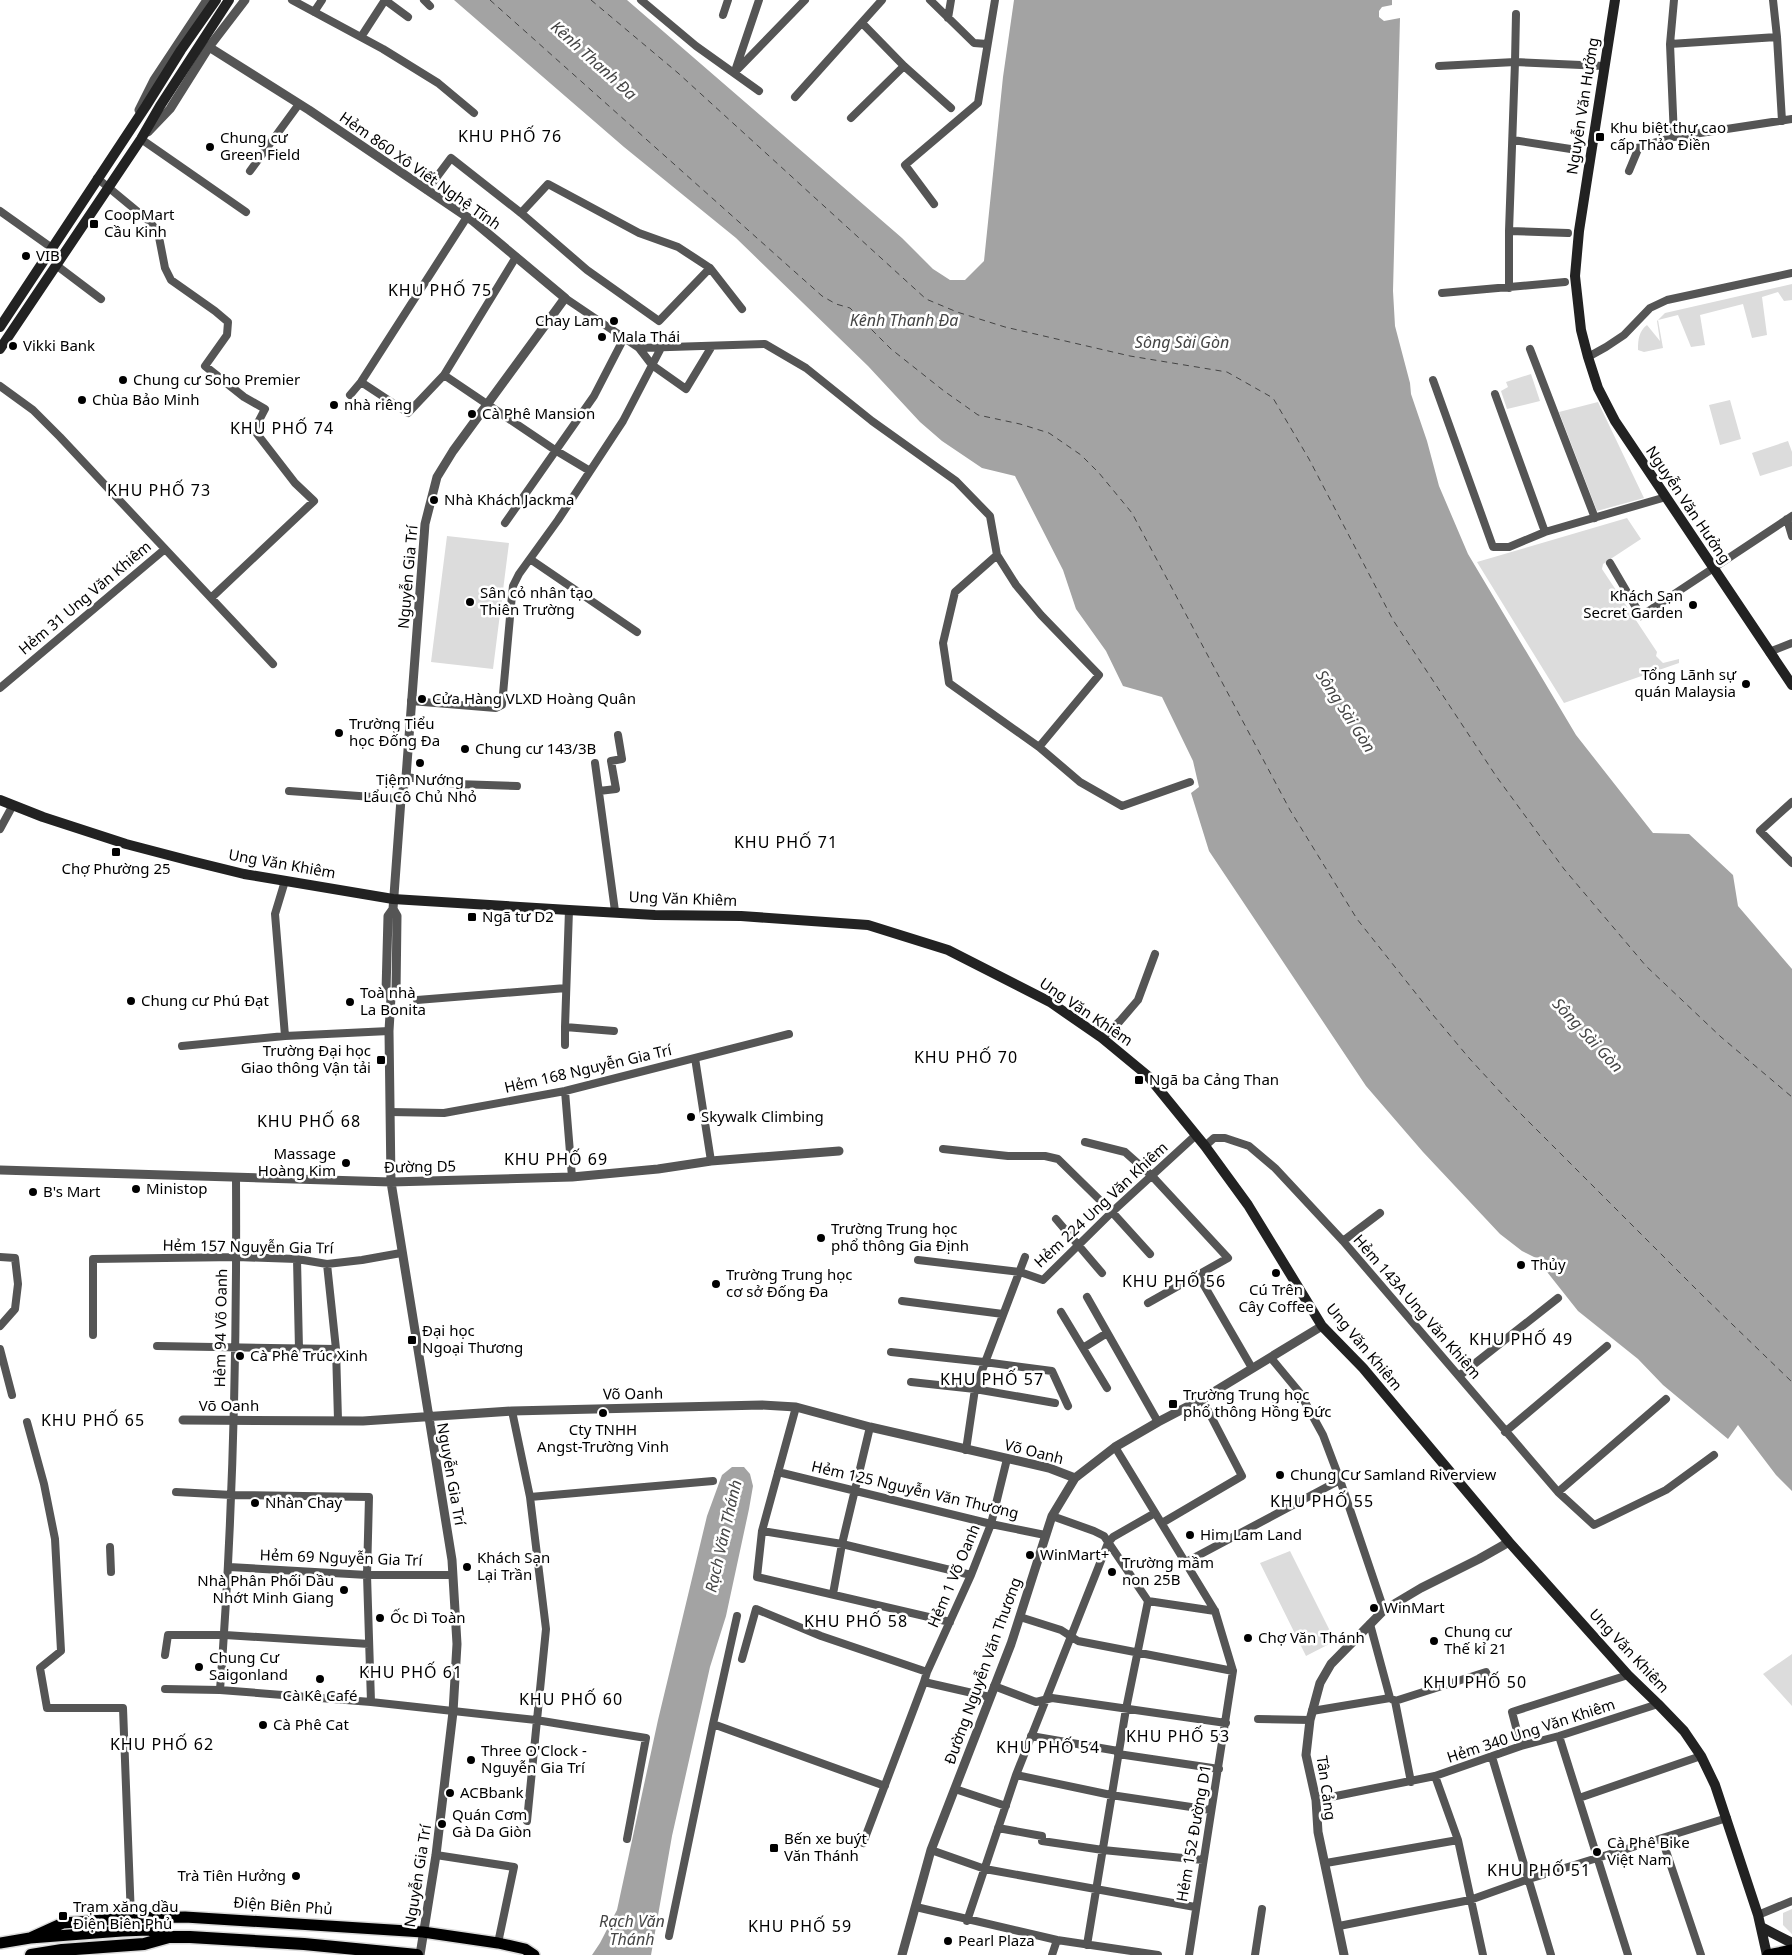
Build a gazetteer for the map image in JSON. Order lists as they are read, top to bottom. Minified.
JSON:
{"streets":{"highway":["Điện Biên Phủ"],"main road":["Nguyễn Văn Hưởng","Ung Văn Khiêm"],"street":["Hẻm 860 Xô Viết Nghệ Tĩnh","Nguyễn Gia Trí","Hẻm 31 Ung Văn Khiêm","Hẻm 168 Nguyễn Gia Trí","Đường D5","Hẻm 224 Ung Văn Khiêm","Hẻm 157 Nguyễn Gia Trí","Hẻm 143A Ung Văn Khiêm","Hẻm 94 Võ Oanh","Võ Oanh","Hẻm 125 Nguyễn Văn Thương","Hẻm 69 Nguyễn Gia Trí","Hẻm 1 Võ Oanh","Đường Nguyễn Văn Thương","Hẻm 340 Ung Văn Khiêm","Tân Cảng","Hẻm 152 Đường D1"]},"crossings":[["Hẻm 860 Xô Viết Nghệ Tĩnh","Nguyễn Gia Trí"],["Nguyễn Gia Trí","Ung Văn Khiêm"],["Nguyễn Gia Trí","Hẻm 168 Nguyễn Gia Trí"],["Nguyễn Gia Trí","Đường D5"],["Nguyễn Gia Trí","Hẻm 157 Nguyễn Gia Trí"],["Nguyễn Gia Trí","Võ Oanh"],["Nguyễn Gia Trí","Hẻm 69 Nguyễn Gia Trí"],["Nguyễn Gia Trí","Điện Biên Phủ"],["Ung Văn Khiêm","Hẻm 224 Ung Văn Khiêm"],["Ung Văn Khiêm","Hẻm 143A Ung Văn Khiêm"],["Ung Văn Khiêm","Đường Nguyễn Văn Thương"],["Ung Văn Khiêm","Hẻm 340 Ung Văn Khiêm"],["Ung Văn Khiêm","Tân Cảng"],["Đường D5","Hẻm 94 Võ Oanh"],["Hẻm 157 Nguyễn Gia Trí","Hẻm 94 Võ Oanh"],["Hẻm 94 Võ Oanh","Võ Oanh"],["Hẻm 94 Võ Oanh","Hẻm 69 Nguyễn Gia Trí"],["Võ Oanh","Hẻm 1 Võ Oanh"],["Võ Oanh","Đường Nguyễn Văn Thương"],["Hẻm 125 Nguyễn Văn Thương","Hẻm 1 Võ Oanh"],["Hẻm 125 Nguyễn Văn Thương","Đường Nguyễn Văn Thương"],["Đường Nguyễn Văn Thương","Hẻm 152 Đường D1"],["Hẻm 340 Ung Văn Khiêm","Tân Cảng"]],"districts":["KHU PHỐ 76","KHU PHỐ 75","KHU PHỐ 74","KHU PHỐ 73","KHU PHỐ 71","KHU PHỐ 70","KHU PHỐ 68","KHU PHỐ 69","KHU PHỐ 56","KHU PHỐ 49","KHU PHỐ 57","KHU PHỐ 65","KHU PHỐ 55","KHU PHỐ 58","KHU PHỐ 61","KHU PHỐ 50","KHU PHỐ 60","KHU PHỐ 53","KHU PHỐ 62","KHU PHỐ 54","KHU PHỐ 51","KHU PHỐ 59"],"water":["Kênh Thanh Đa","Sông Sài Gòn","Rạch Văn Thánh"],"places":{"transit":["Khu biệt thự cao cấp Thảo Điền","CoopMart Cầu Kinh","Chợ Phường 25","Ngã tư D2","Trường Đại học Giao thông Vận tải","Ngã ba Cảng Than","Đại học Ngoại Thương","Trường Trung học phổ thông Hồng Đức","Bến xe buýt Văn Thánh","Trạm xăng dầu Điện Biên Phủ"],"other":["Chung cư Green Field","VIB","Chay Lam","Mala Thái","Vikki Bank","Chung cư Soho Premier","Chùa Bảo Minh","nhà riêng","Cà Phê Mansion","Nhà Khách Jackma","Sân cỏ nhân tạo Thiên Trường","Khách Sạn Secret Garden","Tổng Lãnh sự quán Malaysia","Cửa Hàng VLXD Hoàng Quân","Trường Tiểu học Đống Đa","Chung cư 143/3B","Tịệm Nướng Lẩu Cô Chủ Nhỏ","Chung cư Phú Đạt","Toà nhà La Bonita","Skywalk Climbing","Massage Hoàng Kim","Ministop","B's Mart","Trường Trung học phổ thông Gia Định","Thủy","Cú Trên Cây Coffee","Trường Trung học cơ sở Đống Đa","Cà Phê Trúc Xinh","Cty TNHH Angst-Trường Vinh","Chung Cư Samland Riverview","Nhàn Chay","Him Lam Land","WinMart+","Khách Sạn Lại Trần","Trường mầm non 25B","Nhà Phân Phối Dầu Nhớt Minh Giang","WinMart","Ốc Dì Toàn","Chợ Văn Thánh","Chung cư Thế kỉ 21","Chung Cư Saigonland","Cà Kê Café","Cà Phê Cat","Three O'Clock - Nguyễn Gia Trí","ACBbank","Quán Cơm Gà Da Giòn","Cà Phê Bike Việt Nam","Trà Tiên Hưởng","Pearl Plaza"]}}
